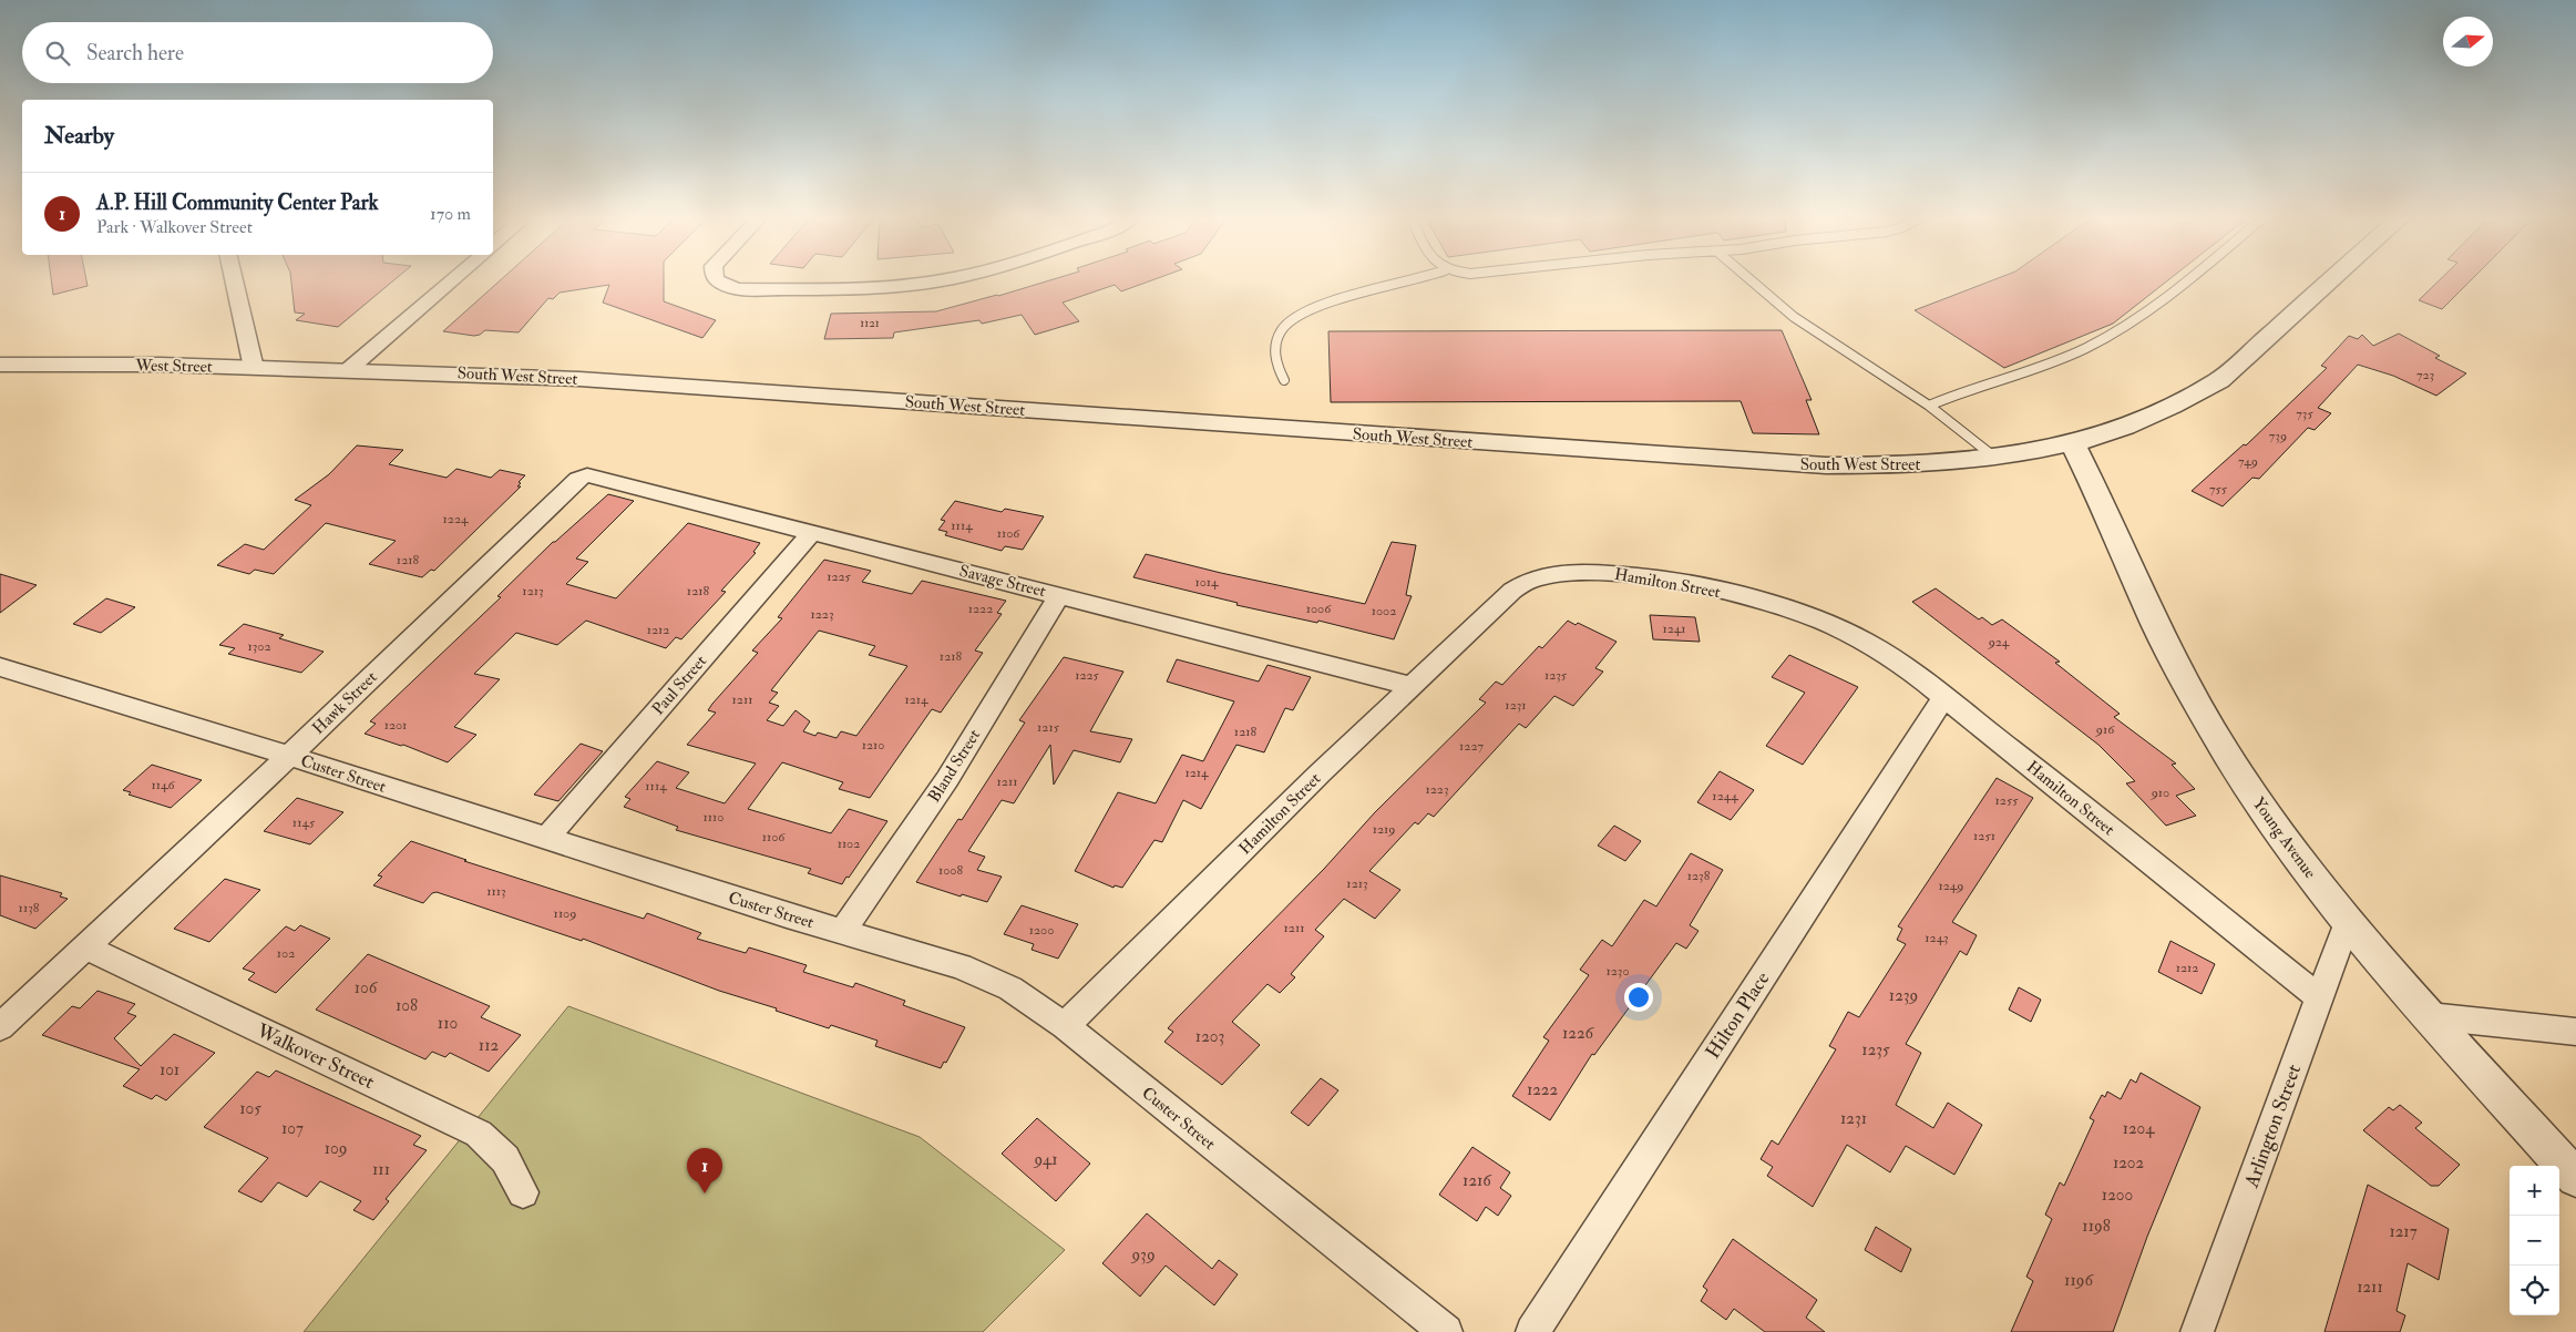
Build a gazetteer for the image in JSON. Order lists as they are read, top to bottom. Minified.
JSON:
{"streets":{"street":["West Street","South West Street","Savage Street","Hamilton Street","Paul Street","Hawk Street","Bland Street","Custer Street","Young Avenue","Hilton Place","Walkover Street","Arlington Street"]},"crossings":[["West Street","South West Street"],["South West Street","Young Avenue"],["Savage Street","Hamilton Street"],["Savage Street","Paul Street"],["Savage Street","Hawk Street"],["Savage Street","Bland Street"],["Hamilton Street","Custer Street"],["Hamilton Street","Hilton Place"],["Hamilton Street","Arlington Street"],["Paul Street","Custer Street"],["Hawk Street","Custer Street"],["Hawk Street","Walkover Street"],["Bland Street","Custer Street"],["Young Avenue","Arlington Street"]],"house_numbers":["1121","723","735","739","749","755","1224","1114","1106","1218","1225","1014","1213","1218","1222","1006","1002","1223","1241","1212","924","1302","1218","1225","1235","1211","1214","1231","1201","1215","916","1218","1210","1227","1214","1211","1146","1114","1223","910","1244","1255","1110","1145","1219","1251","1106","1102","1008","1238","1213","1249","1113","1138","1109","1211","1200","1243","102","1212","1230","106","1239","108","110","1226","1203","112","1235","101","1222","105","1231","107","1204","109","941","1202","111","1216","1200","1198","1217","939","1196","1211"],"north":"right","page":{"search":"Search here","heading":"Nearby","list":[{"mark":"1","name":"A.P. Hill Community Center Park","note":"Park · Walkover Street","value":"170 m"}],"pins":"1","map_buttons":["+","−"]}}
